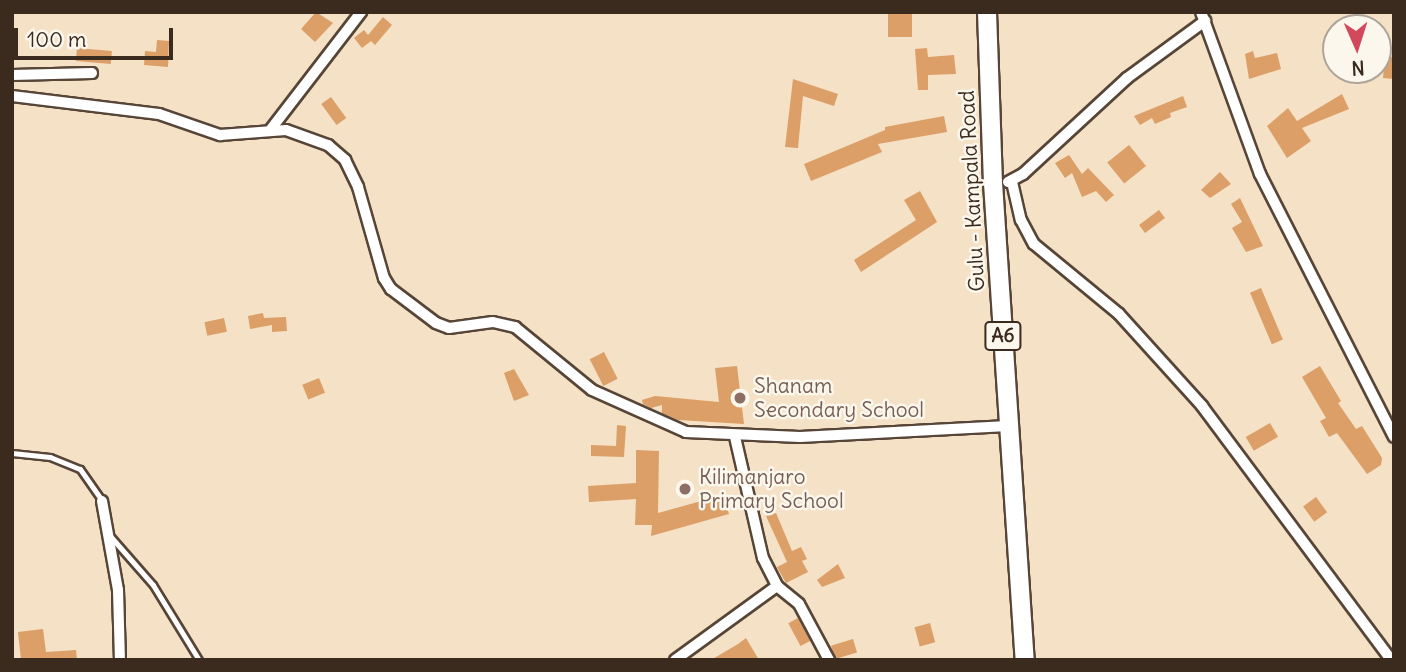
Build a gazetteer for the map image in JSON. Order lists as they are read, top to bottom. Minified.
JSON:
{"streets":{"main road":["Gulu - Kampala Road","A6"]},"places":["Shanam Secondary School","Kilimanjaro Primary School"],"scale_bar":"100 m","north":"bottom"}
